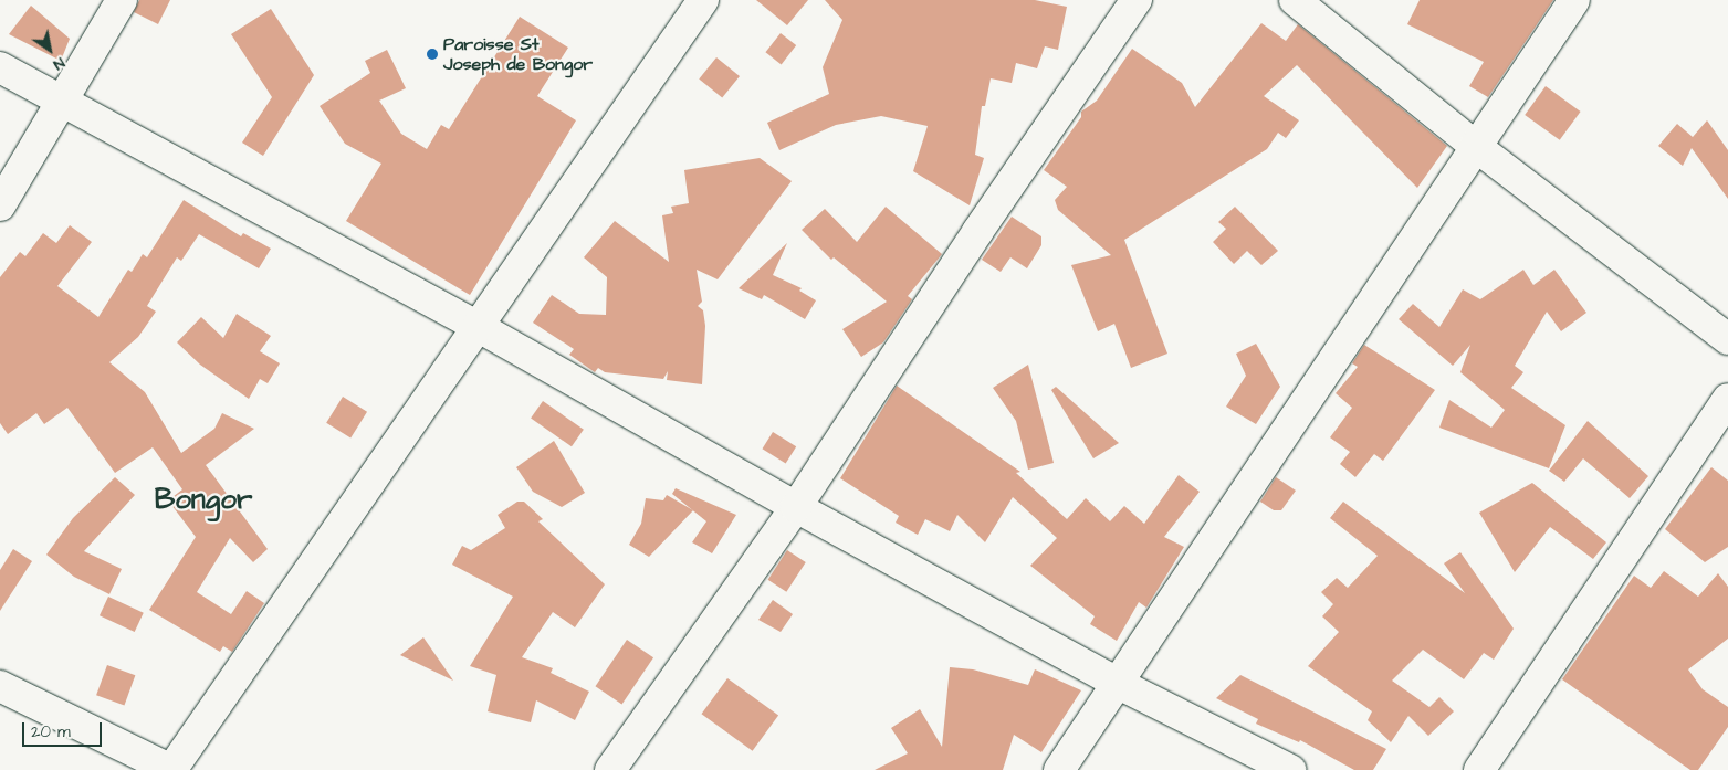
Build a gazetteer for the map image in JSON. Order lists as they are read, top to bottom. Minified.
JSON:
{"districts":["Bongor"],"places":["Paroisse St Joseph de Bongor"],"scale_bar":"20 m","north":"bottom right"}
